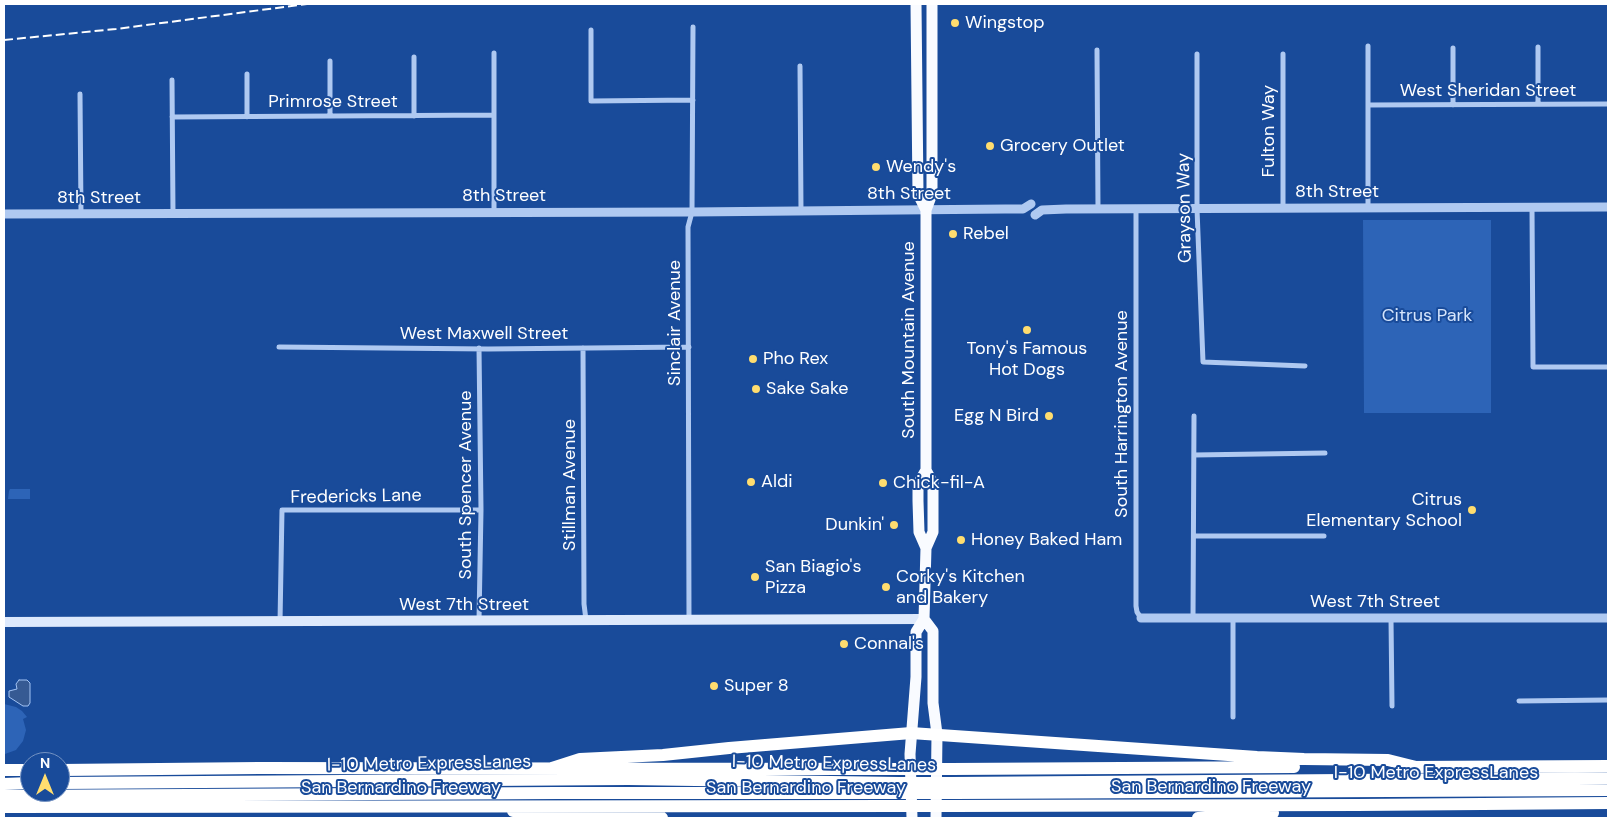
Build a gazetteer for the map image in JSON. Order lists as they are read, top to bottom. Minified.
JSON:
{"streets":{"highway":["I-10 Metro ExpressLanes","San Bernardino Freeway"],"main road":["South Mountain Avenue","West 7th Street"],"street":["West Sheridan Street","Primrose Street","Fulton Way","8th Street","Grayson Way","Sinclair Avenue","West Maxwell Street","South Harrington Avenue","South Spencer Avenue","Stillman Avenue","Fredericks Lane"]},"crossings":[["Fulton Way","8th Street"],["8th Street","Grayson Way"],["8th Street","Sinclair Avenue"],["8th Street","South Mountain Avenue"],["8th Street","South Harrington Avenue"],["Sinclair Avenue","West Maxwell Street"],["Sinclair Avenue","West 7th Street"],["West Maxwell Street","South Spencer Avenue"],["West Maxwell Street","Stillman Avenue"],["South Mountain Avenue","West 7th Street"],["South Harrington Avenue","West 7th Street"],["South Spencer Avenue","Fredericks Lane"],["South Spencer Avenue","West 7th Street"],["Stillman Avenue","West 7th Street"],["Fredericks Lane","West 7th Street"],["I-10 Metro ExpressLanes","San Bernardino Freeway"]],"parks":["Citrus Park"],"places":["Wingstop","Grocery Outlet","Wendy's","Rebel","Tony's Famous Hot Dogs","Pho Rex","Sake Sake","Egg N Bird","Aldi","Chick-fil-A","Citrus Elementary School","Dunkin'","Honey Baked Ham","San Biagio's Pizza","Corky's Kitchen and Bakery","Connal's","Super 8"],"north":"top"}
